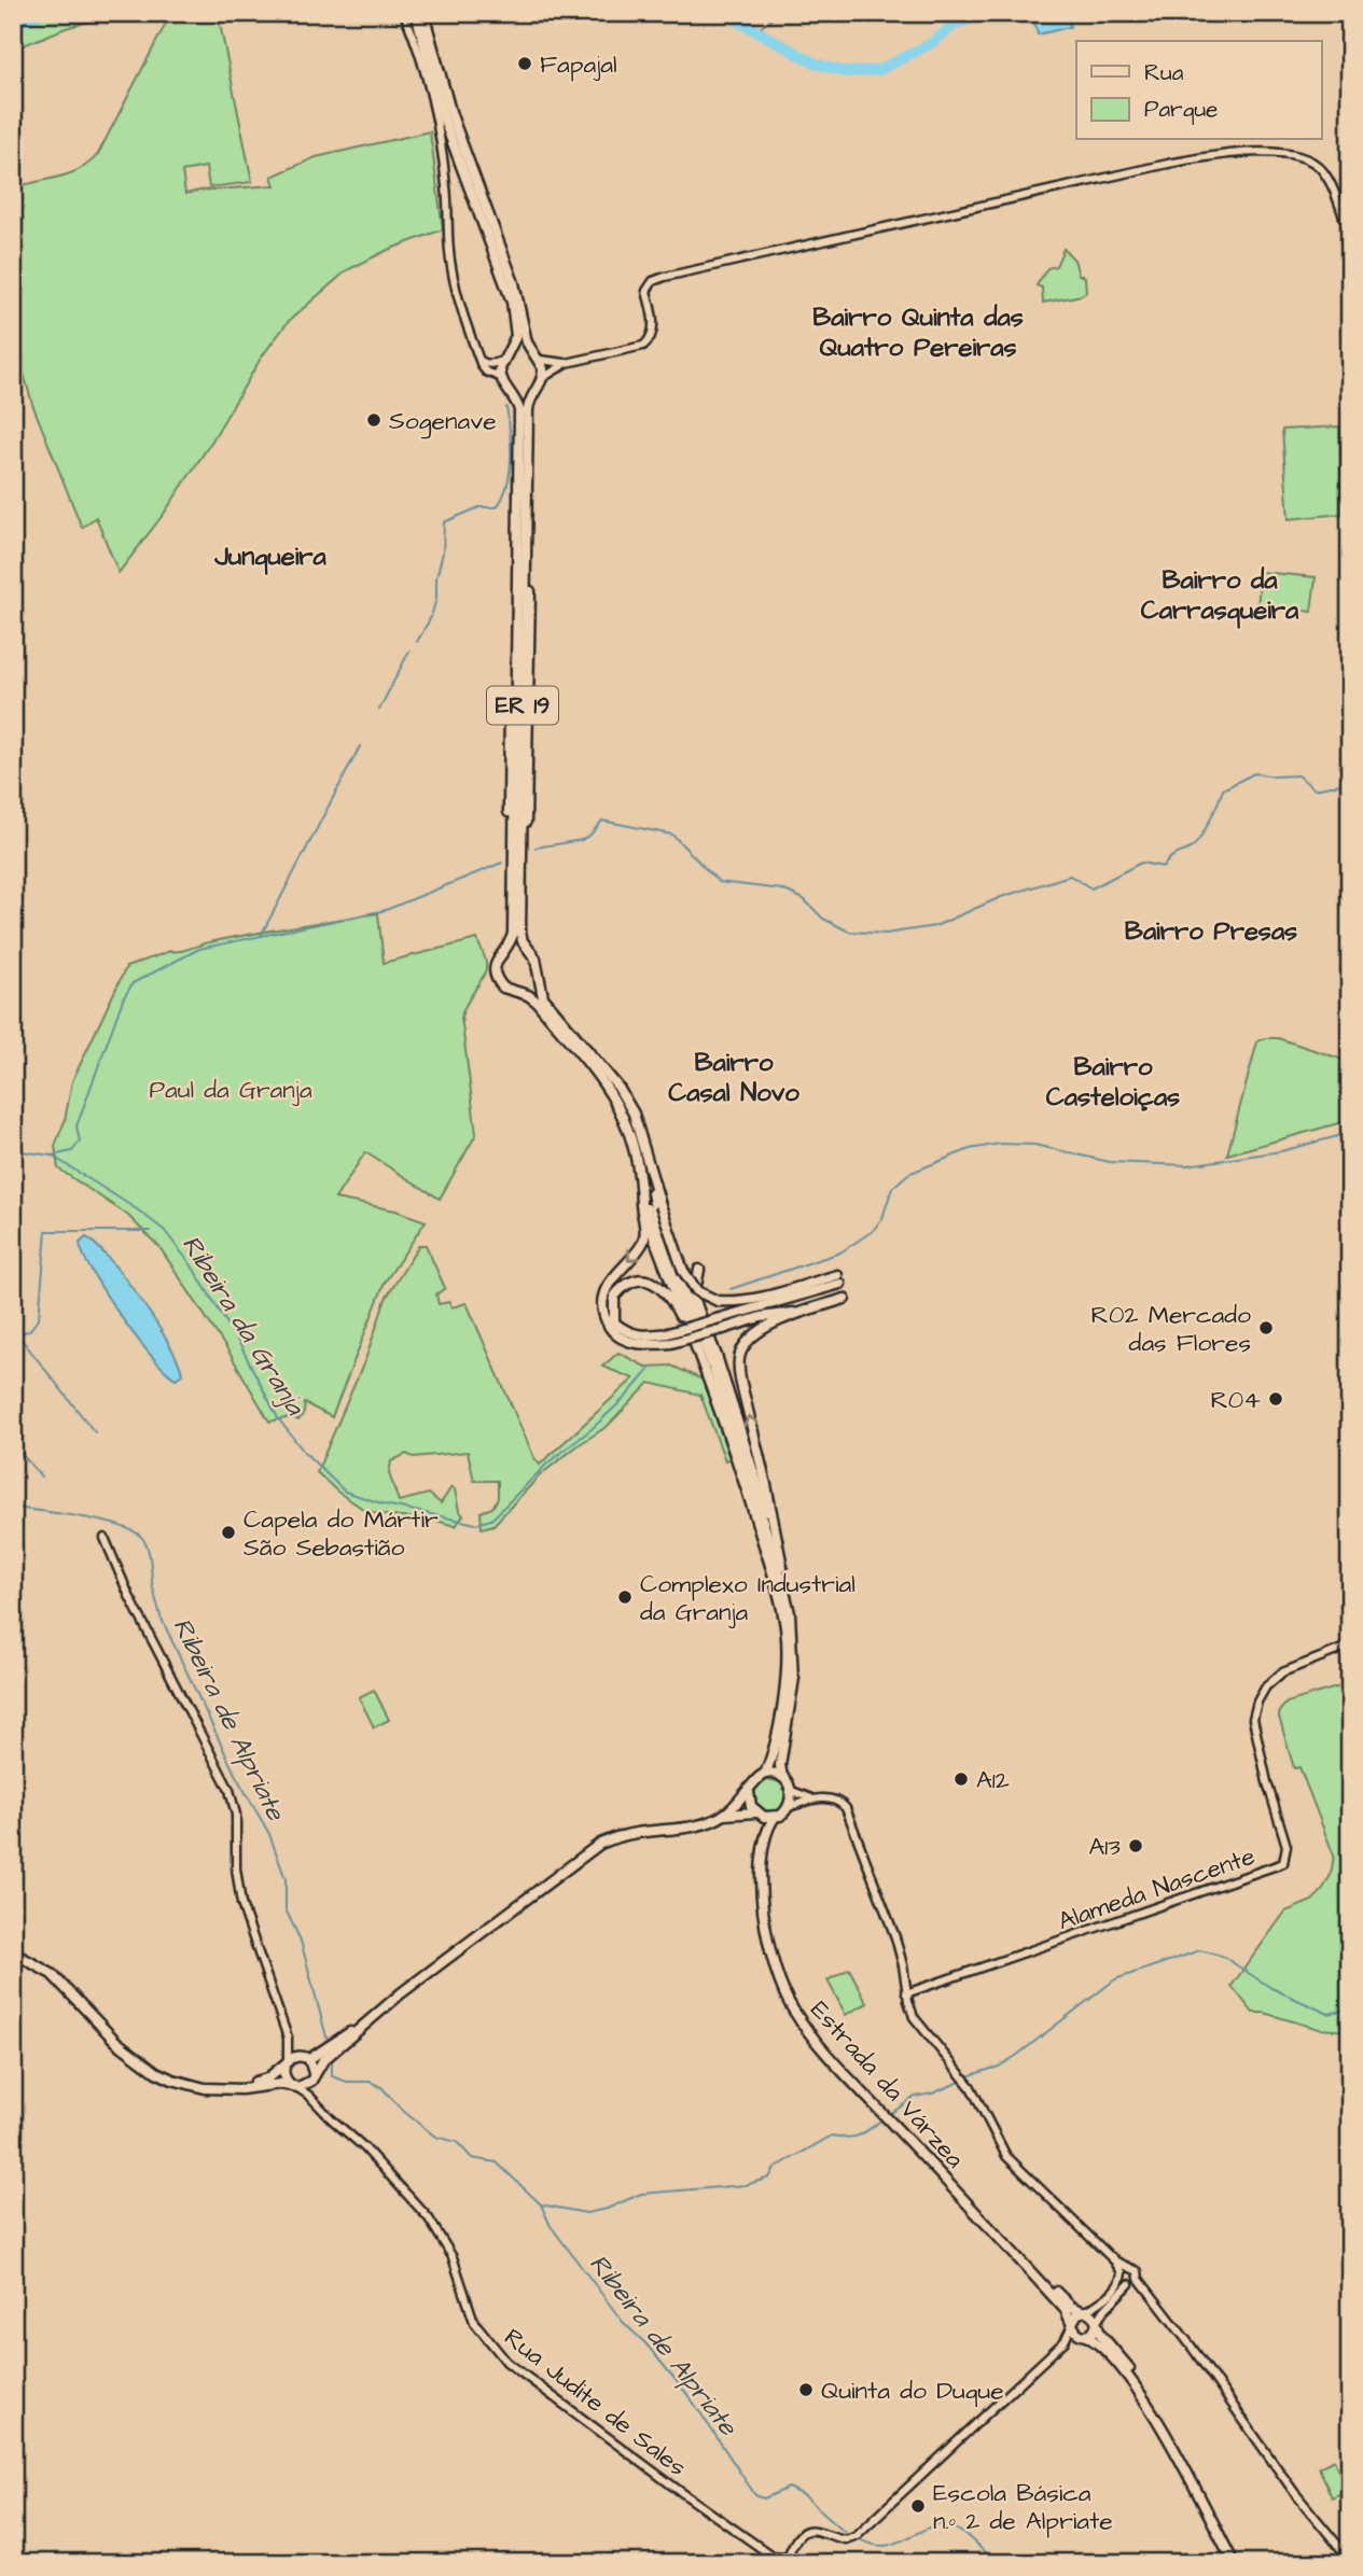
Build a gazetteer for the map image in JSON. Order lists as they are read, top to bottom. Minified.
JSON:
{"streets":{"main road":["Estrada da Várzea"],"street":["Alameda Nascente","Rua Judite de Sales"]},"districts":["Bairro Quinta das Quatro Pereiras","Junqueira","Bairro da Carrasqueira","Bairro Presas","Bairro Casal Novo","Bairro Casteloiças"],"water":["Ribeira da Granja","Ribeira de Alpriate"],"parks":["Paul da Granja"],"places":["Fapajal","Sogenave","R02 Mercado das Flores","R04","Capela do Mártir São Sebastião","Complexo Industrial da Granja","A12","A13","Quinta do Duque","Escola Básica n.º 2 de Alpriate"],"legend":["Rua","Parque"]}
